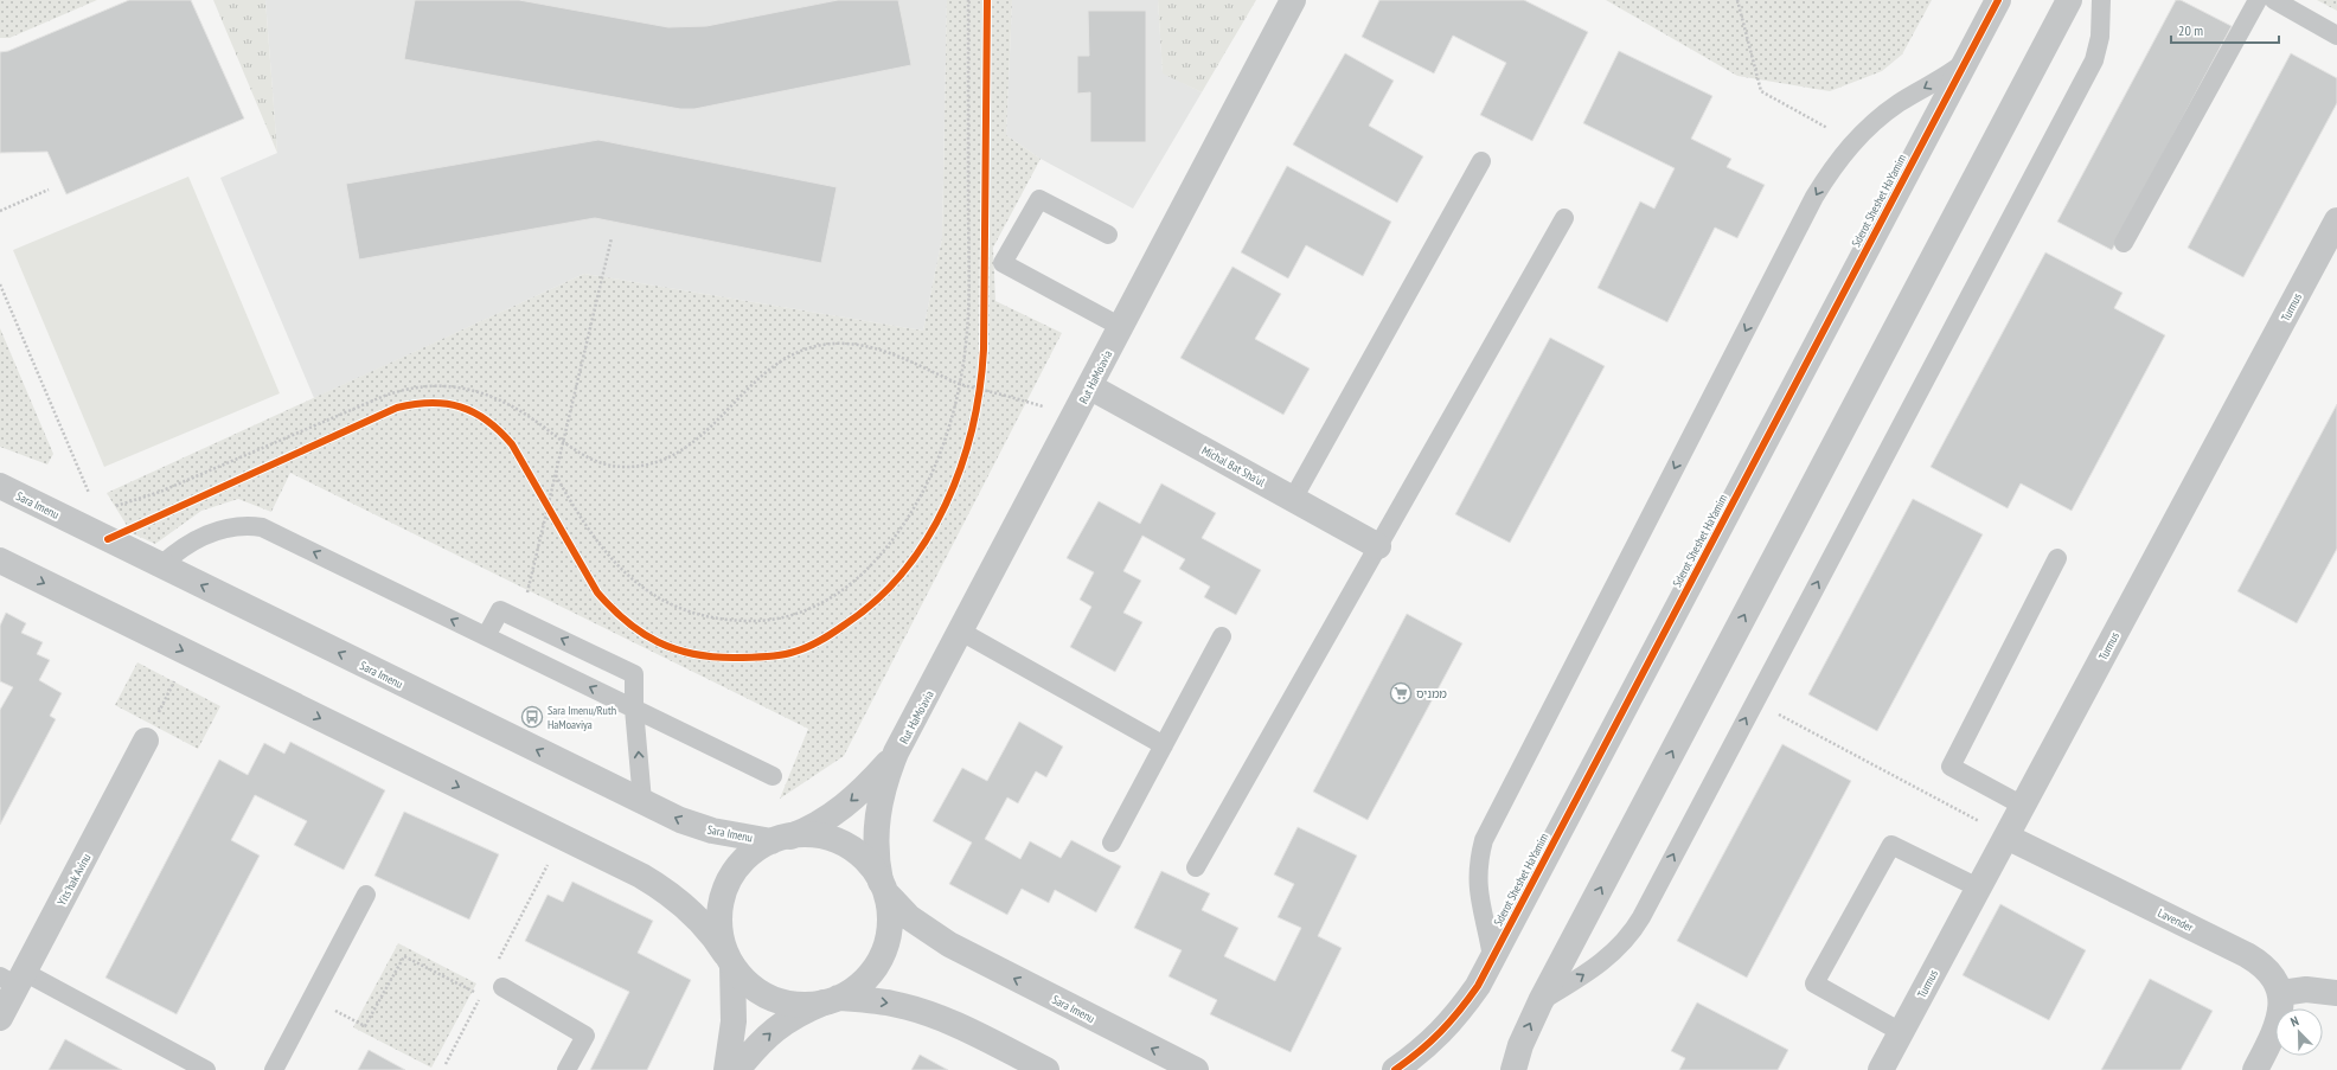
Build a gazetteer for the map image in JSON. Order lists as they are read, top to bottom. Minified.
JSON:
{"streets":{"street":["Sderot Sheshet HaYamim","Turmus","Rut HaMo'avia","Michal Bat Sha'ul","Sara Imenu","Yits'hak Avinu","Lavender"]},"crossings":[["Turmus","Lavender"],["Rut HaMo'avia","Michal Bat Sha'ul"],["Rut HaMo'avia","Sara Imenu"]],"places":{"supermarket":["ממניס"],"bus stop":["Sara Imenu/Ruth HaMoaviya"]},"scale_bar":"20 m","north":"top left"}
